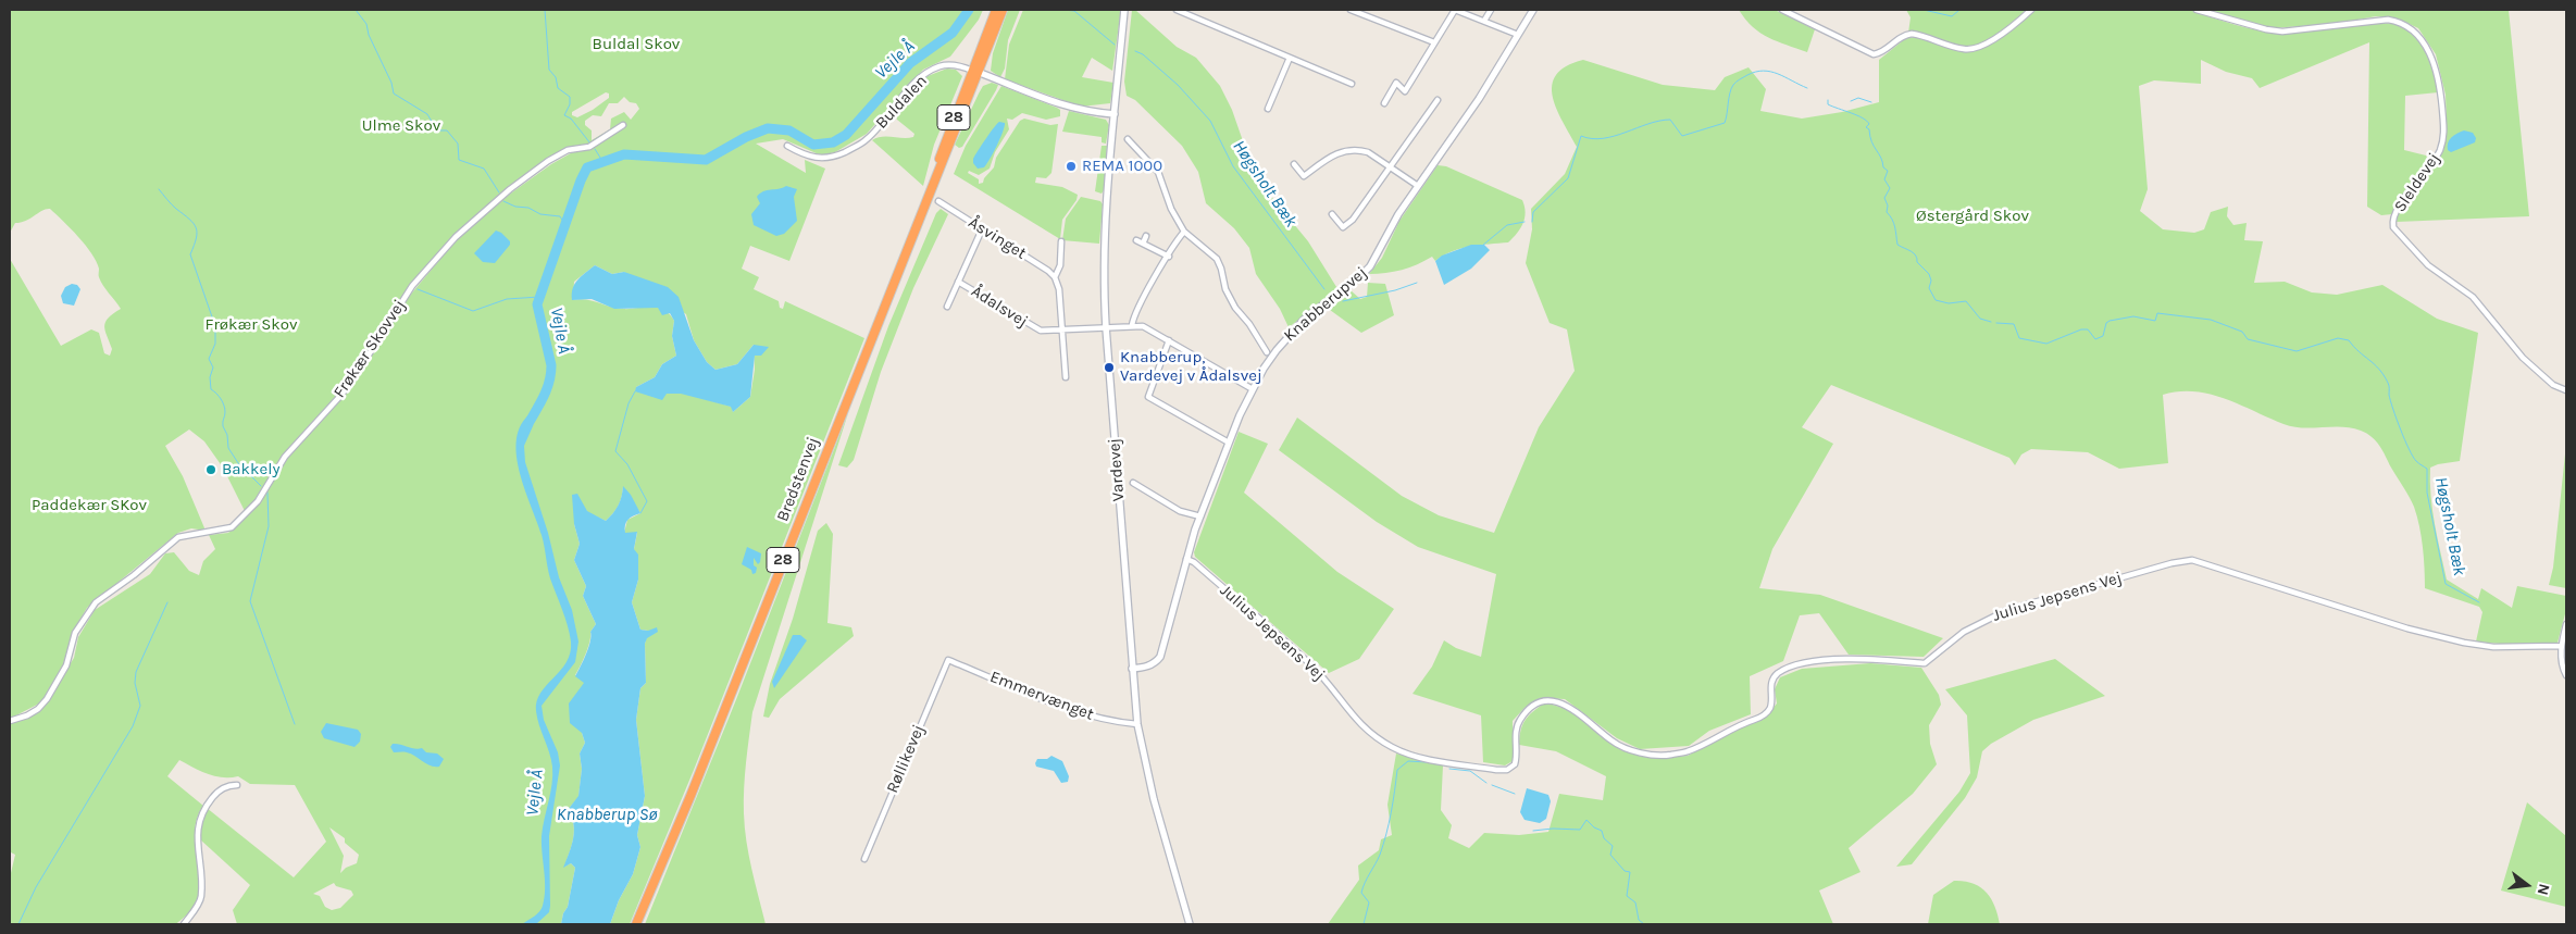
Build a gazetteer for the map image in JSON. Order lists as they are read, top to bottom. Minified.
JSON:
{"streets":{"highway":["28","Bredstenvej"],"street":["Buldalen","Sleldevej","Åsvinget","Knabberupvej","Ådalsvej","Frøkær Skovvej","Vardevej","Julius Jepsens Vej","Emmervænget","Røllikevej"]},"crossings":[["Buldalen","Vardevej"],["Buldalen","Bredstenvej"],["Knabberupvej","Vardevej"],["Knabberupvej","Julius Jepsens Vej"],["Ådalsvej","Vardevej"],["Vardevej","Emmervænget"],["Emmervænget","Røllikevej"]],"water":["Vejle Å","Høgsholt Bæk","Knabberup Sø"],"parks":["Buldal Skov","Ulme Skov","Østergård Skov","Frøkær Skov","Paddekær SKov"],"places":["REMA 1000","Knabberup, Vardevej v Ådalsvej","Bakkely"],"north":"right"}
